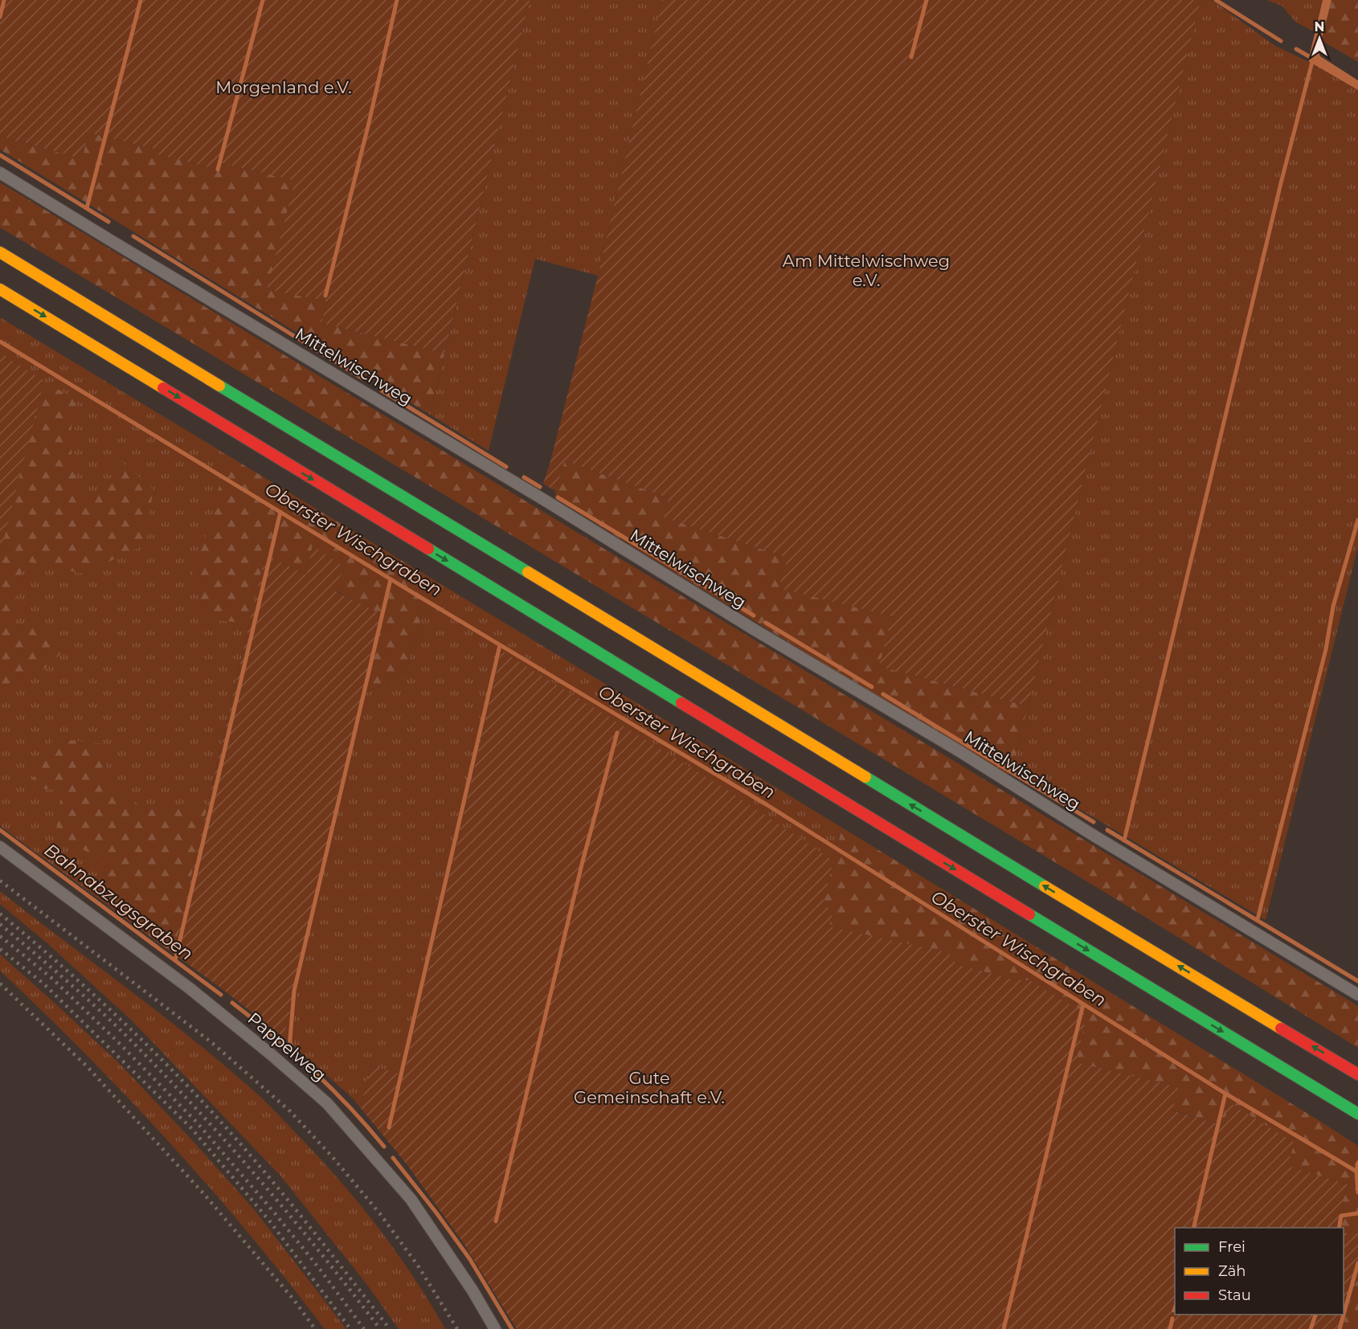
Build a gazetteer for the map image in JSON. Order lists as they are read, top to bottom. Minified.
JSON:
{"streets":{"street":["Mittelwischweg","Pappelweg"]},"water":["Oberster Wischgraben","Bahnabzugsgraben"],"parks":["Morgenland e.V.","Am Mittelwischweg e.V.","Gute Gemeinschaft e.V."],"legend":["Frei","Zäh","Stau"],"north":"top"}
